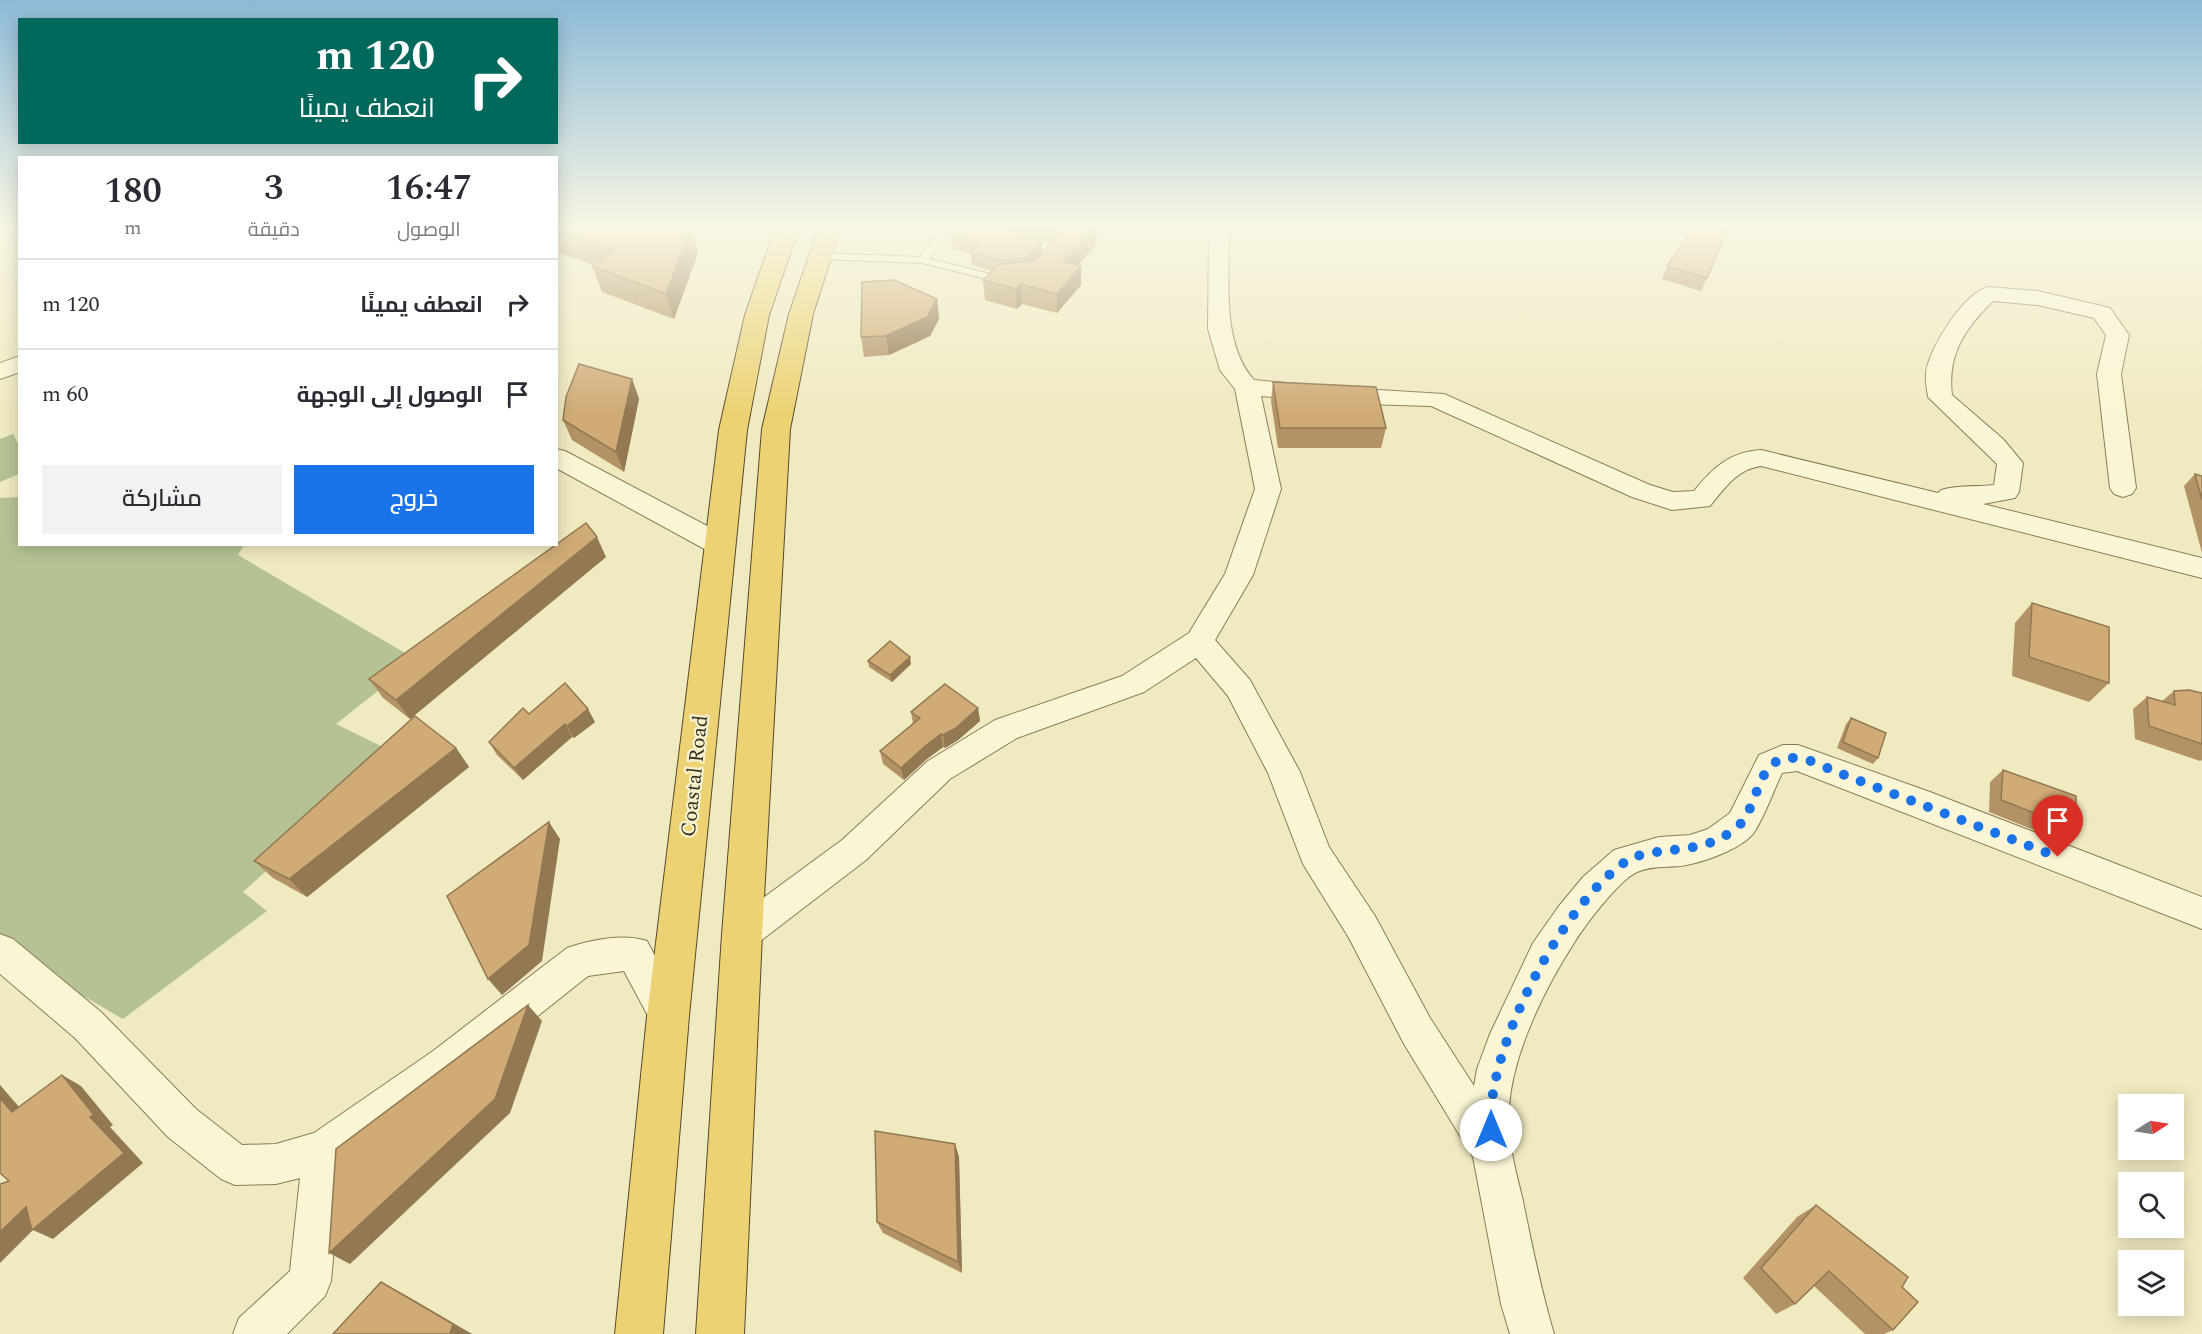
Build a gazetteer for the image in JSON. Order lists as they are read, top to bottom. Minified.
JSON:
{"streets":{"highway":["Coastal Road"]},"north":"right","page":{"turn":["120 m","انعطف يمينًا"],"eta":["16:47","الوصول","3","دقيقة","180","m"],"list":[{"name":"انعطف يمينًا","value":"120 m"},{"name":"الوصول إلى الوجهة","value":"60 m"}],"buttons":["خروج","مشاركة"]}}
